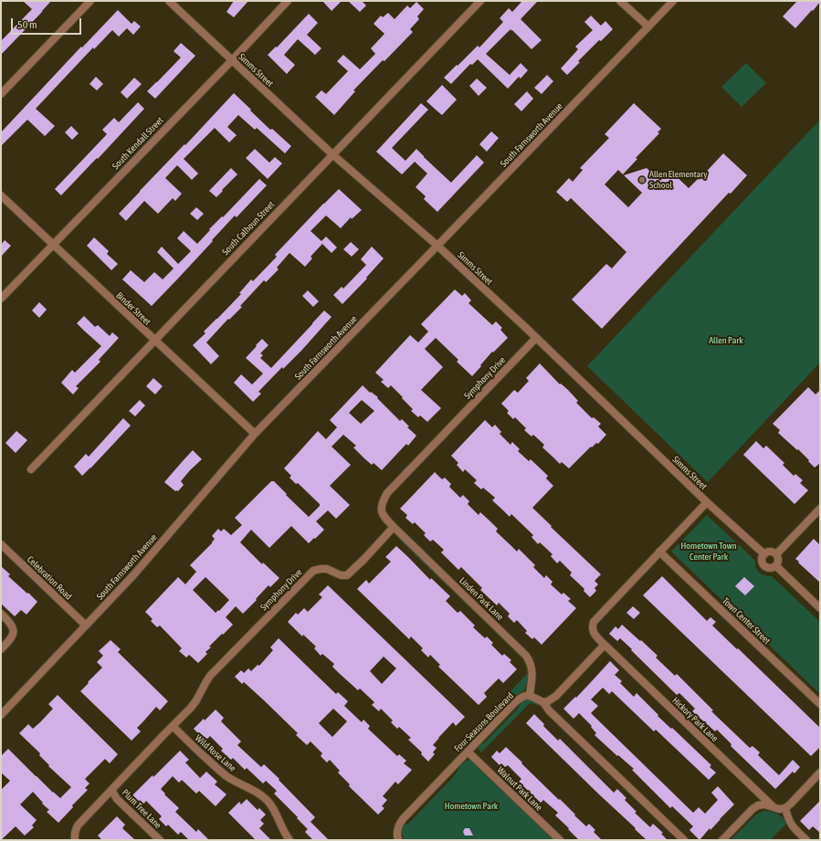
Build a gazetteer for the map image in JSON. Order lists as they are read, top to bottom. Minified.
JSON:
{"streets":{"street":["Simms Street","South Farnsworth Avenue","South Kendall Street","South Calhoun Street","Binder Street","Symphony Drive","Celebration Road","Linden Park Lane","Town Center Street","Hickory Park Lane","Four Seasons Boulevard","Wild Rose Lane","Walnut Park Lane","Plum Tree Lane"]},"crossings":[["Simms Street","South Farnsworth Avenue"],["Simms Street","South Kendall Street"],["Simms Street","South Calhoun Street"],["Simms Street","Symphony Drive"],["South Farnsworth Avenue","Binder Street"],["South Farnsworth Avenue","Celebration Road"],["South Kendall Street","Binder Street"],["South Calhoun Street","Binder Street"],["Symphony Drive","Linden Park Lane"],["Symphony Drive","Wild Rose Lane"],["Symphony Drive","Plum Tree Lane"],["Linden Park Lane","Four Seasons Boulevard"],["Four Seasons Boulevard","Walnut Park Lane"]],"parks":["Allen Park","Hometown Town Center Park","Hometown Park"],"places":["Allen Elementary School"],"scale_bar":"50 m"}
